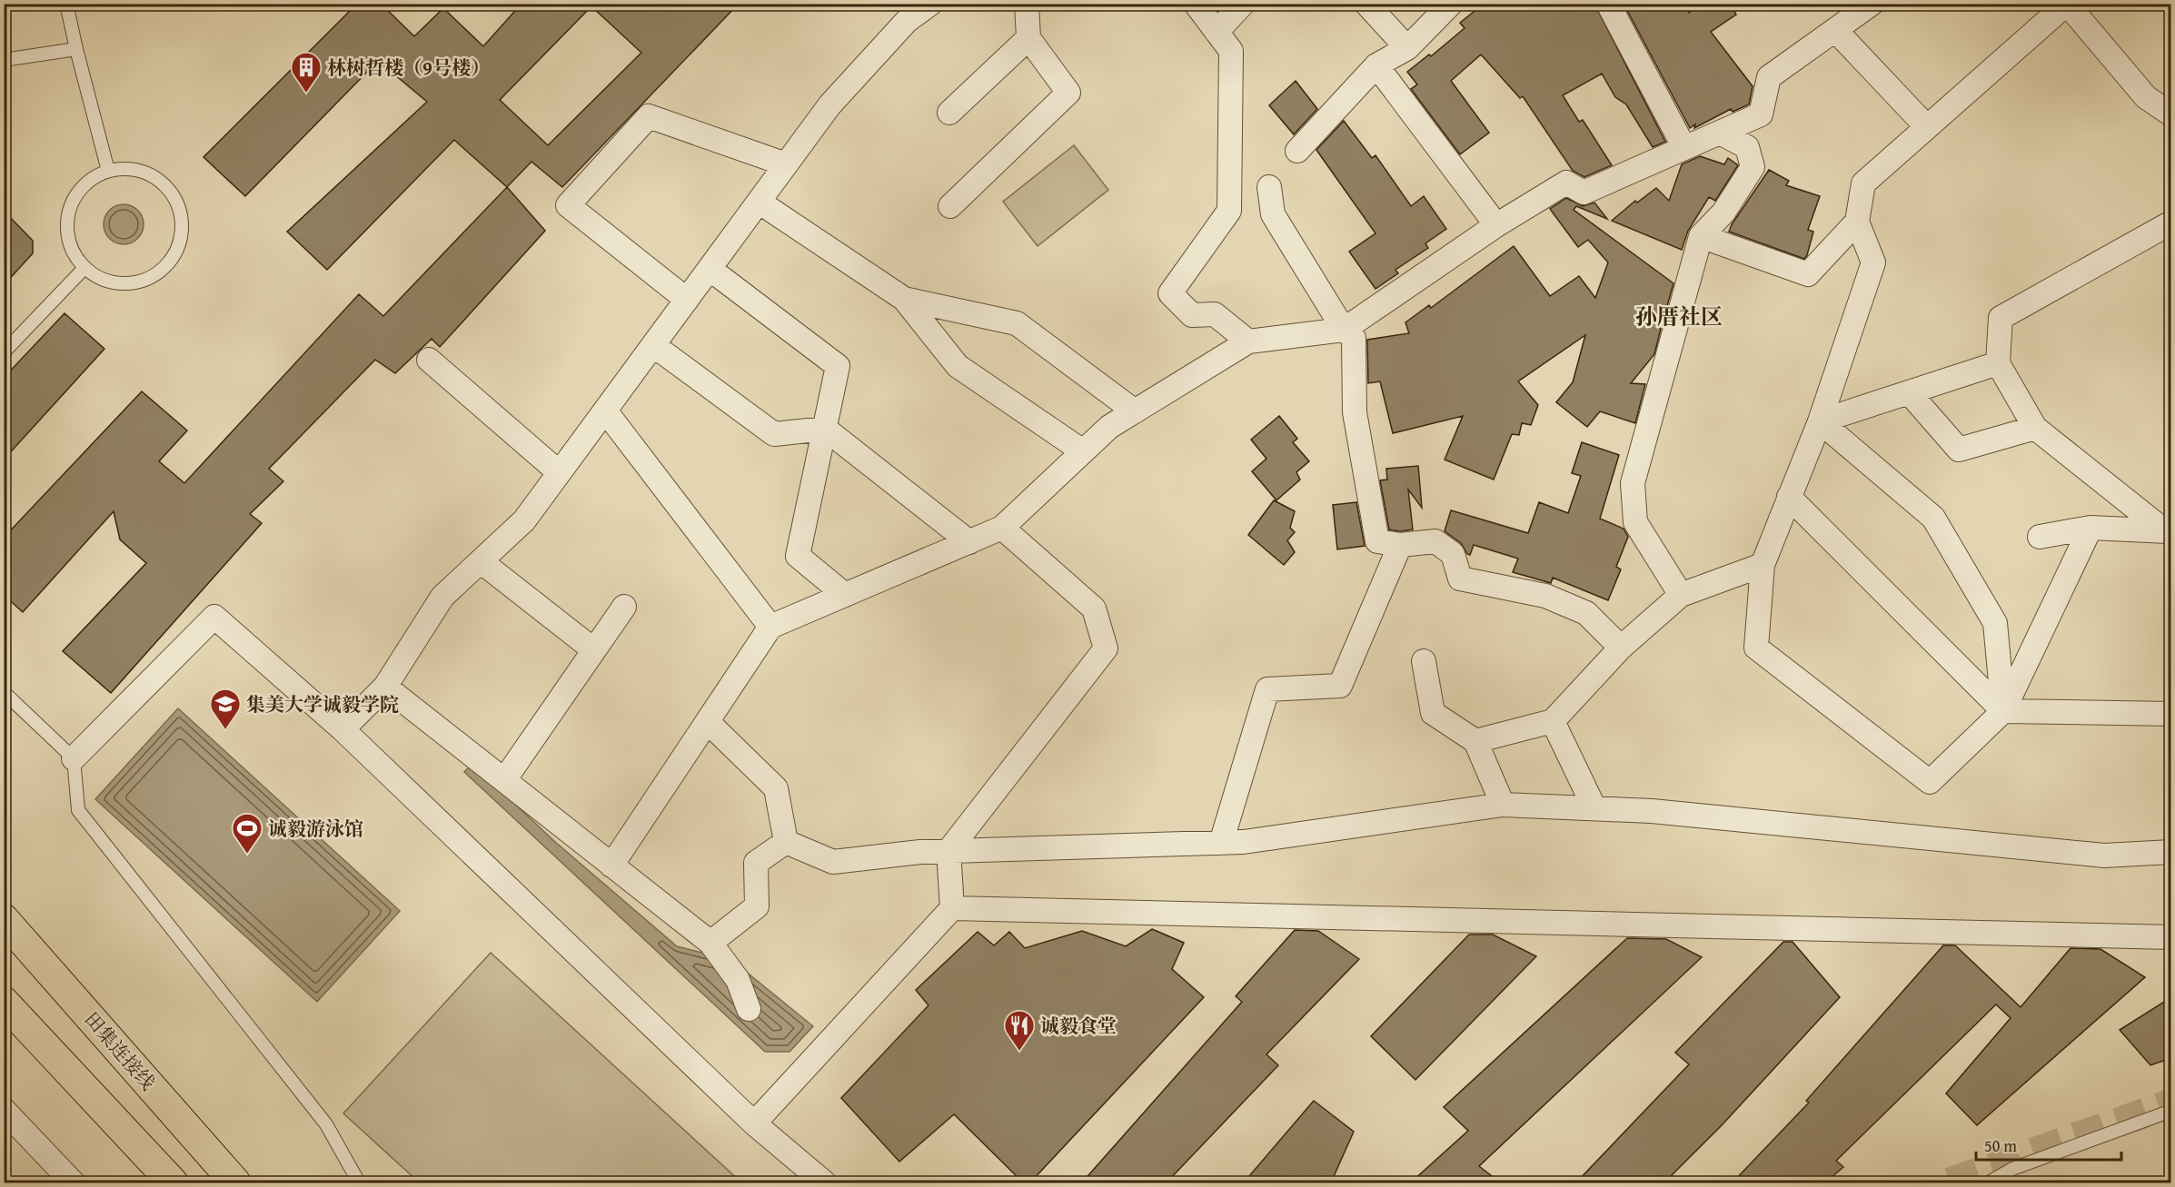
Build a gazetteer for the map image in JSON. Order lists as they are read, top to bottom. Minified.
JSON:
{"streets":{"highway":["田集连接线"]},"districts":["孙厝社区"],"places":{"building":["林树哲楼（9号楼）"],"school or university":["集美大学诚毅学院"],"sports":["诚毅游泳馆"],"restaurant":["诚毅食堂"]},"scale_bar":"50 m"}
